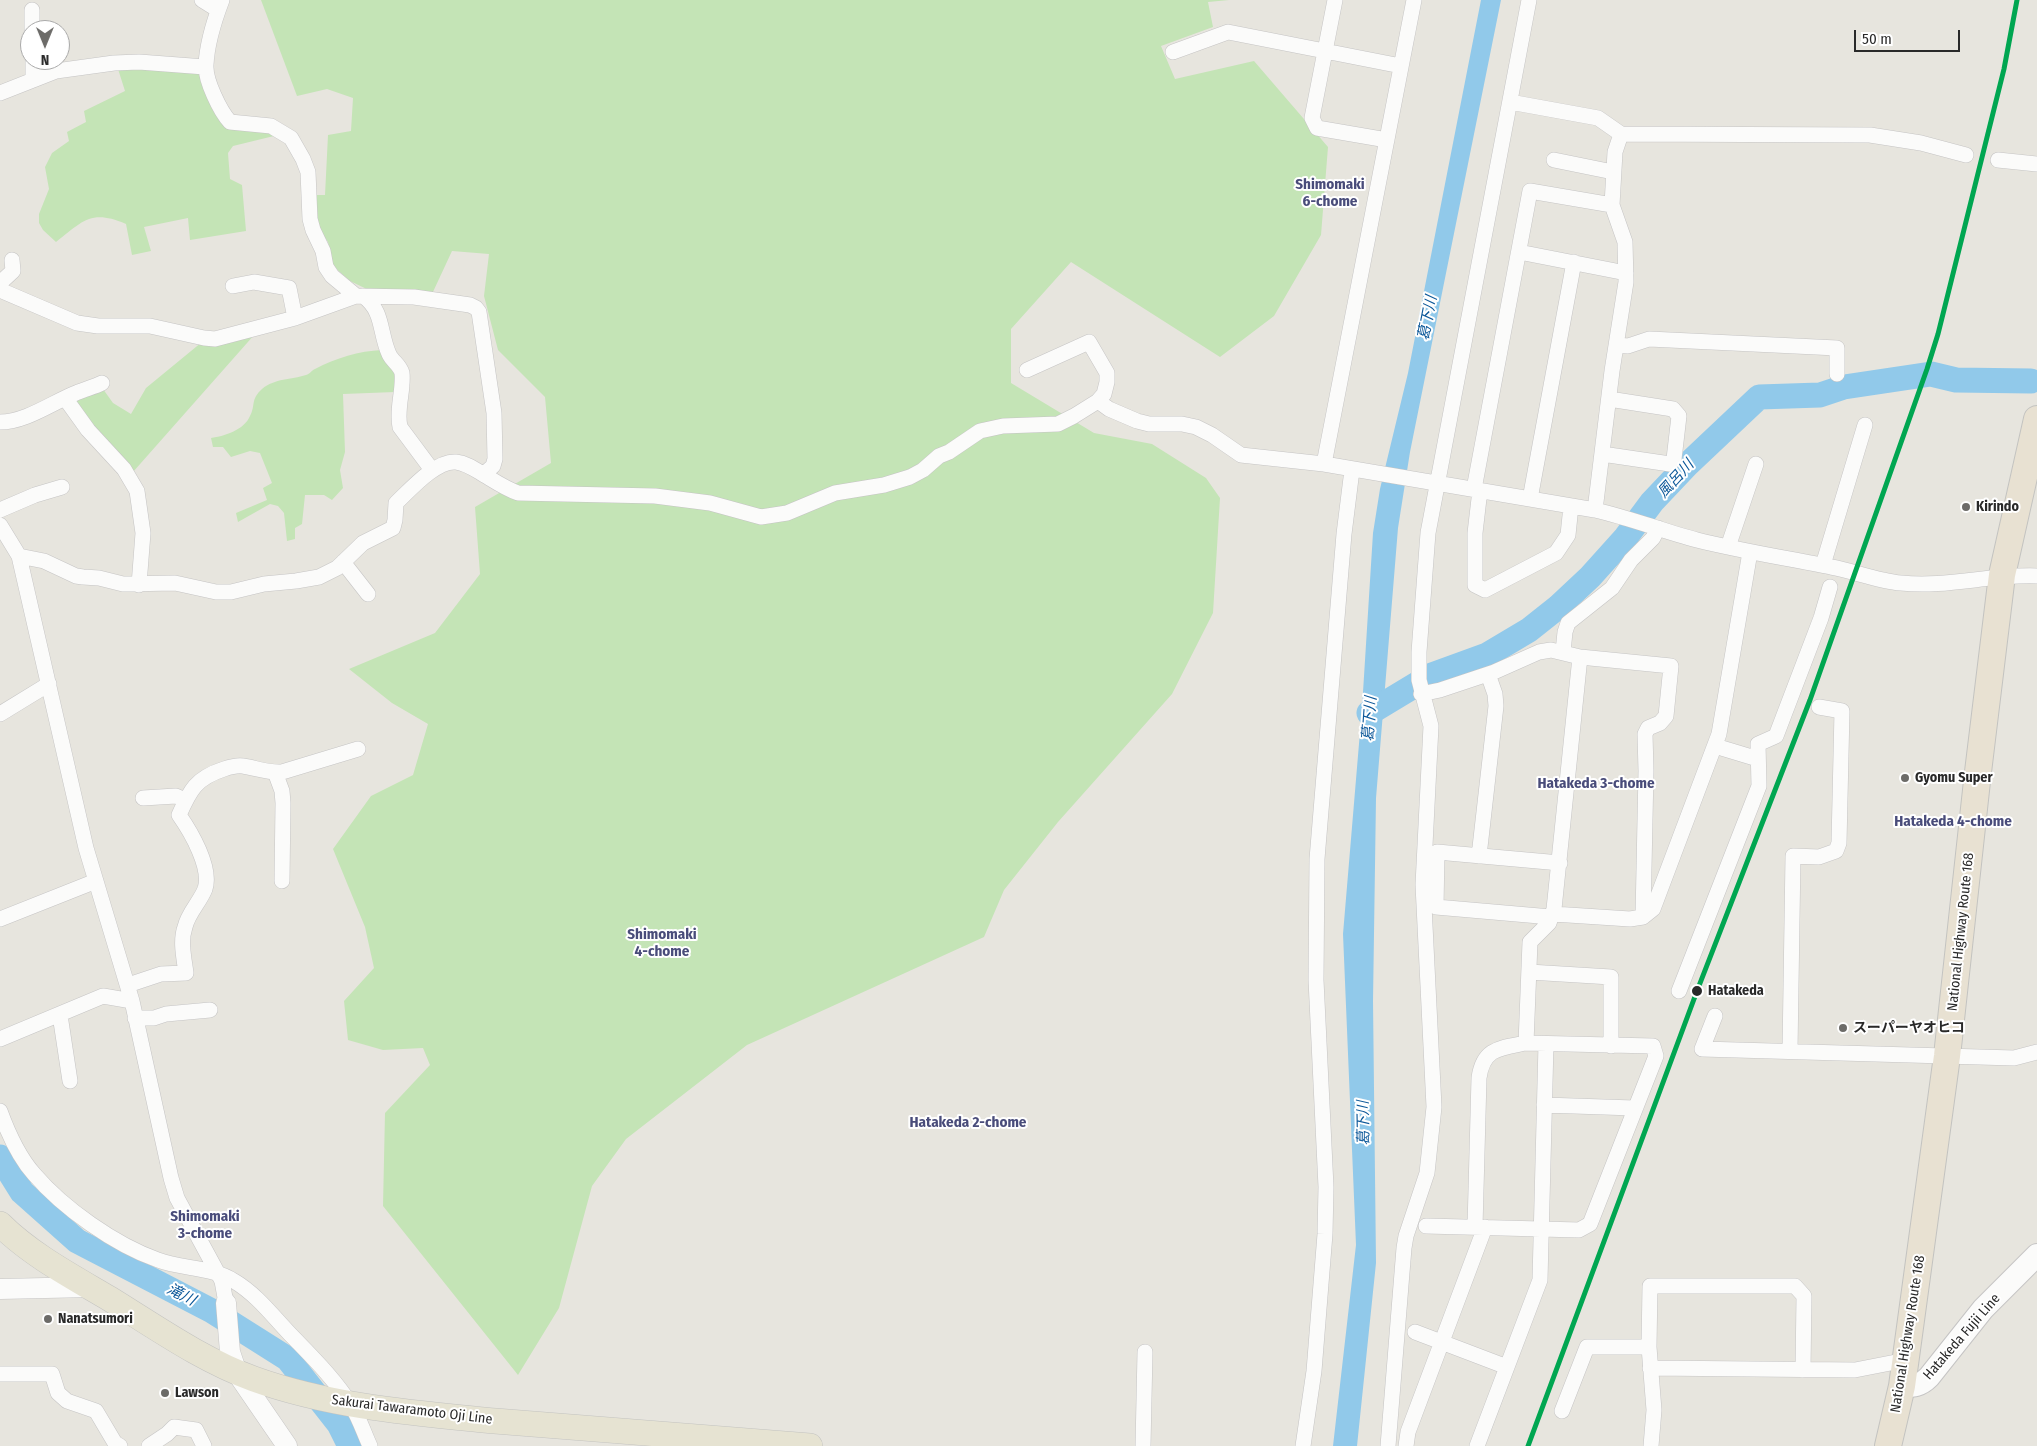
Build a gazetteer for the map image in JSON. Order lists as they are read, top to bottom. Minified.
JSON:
{"streets":{"highway":["National Highway Route 168"],"main road":["Hatakeda Fujii Line","Sakurai Tawaramoto Oji Line"]},"crossings":[["National Highway Route 168","Hatakeda Fujii Line"]],"districts":["Shimomaki 6-chome","Hatakeda 3-chome","Hatakeda 4-chome","Shimomaki 4-chome","Hatakeda 2-chome","Shimomaki 3-chome"],"water":["葛下川","風呂川","滝川"],"places":["Kirindo","Gyomu Super","Hatakeda","スーパーヤオヒコ","Nanatsumori","Lawson"],"scale_bar":"50 m","north":"bottom"}
